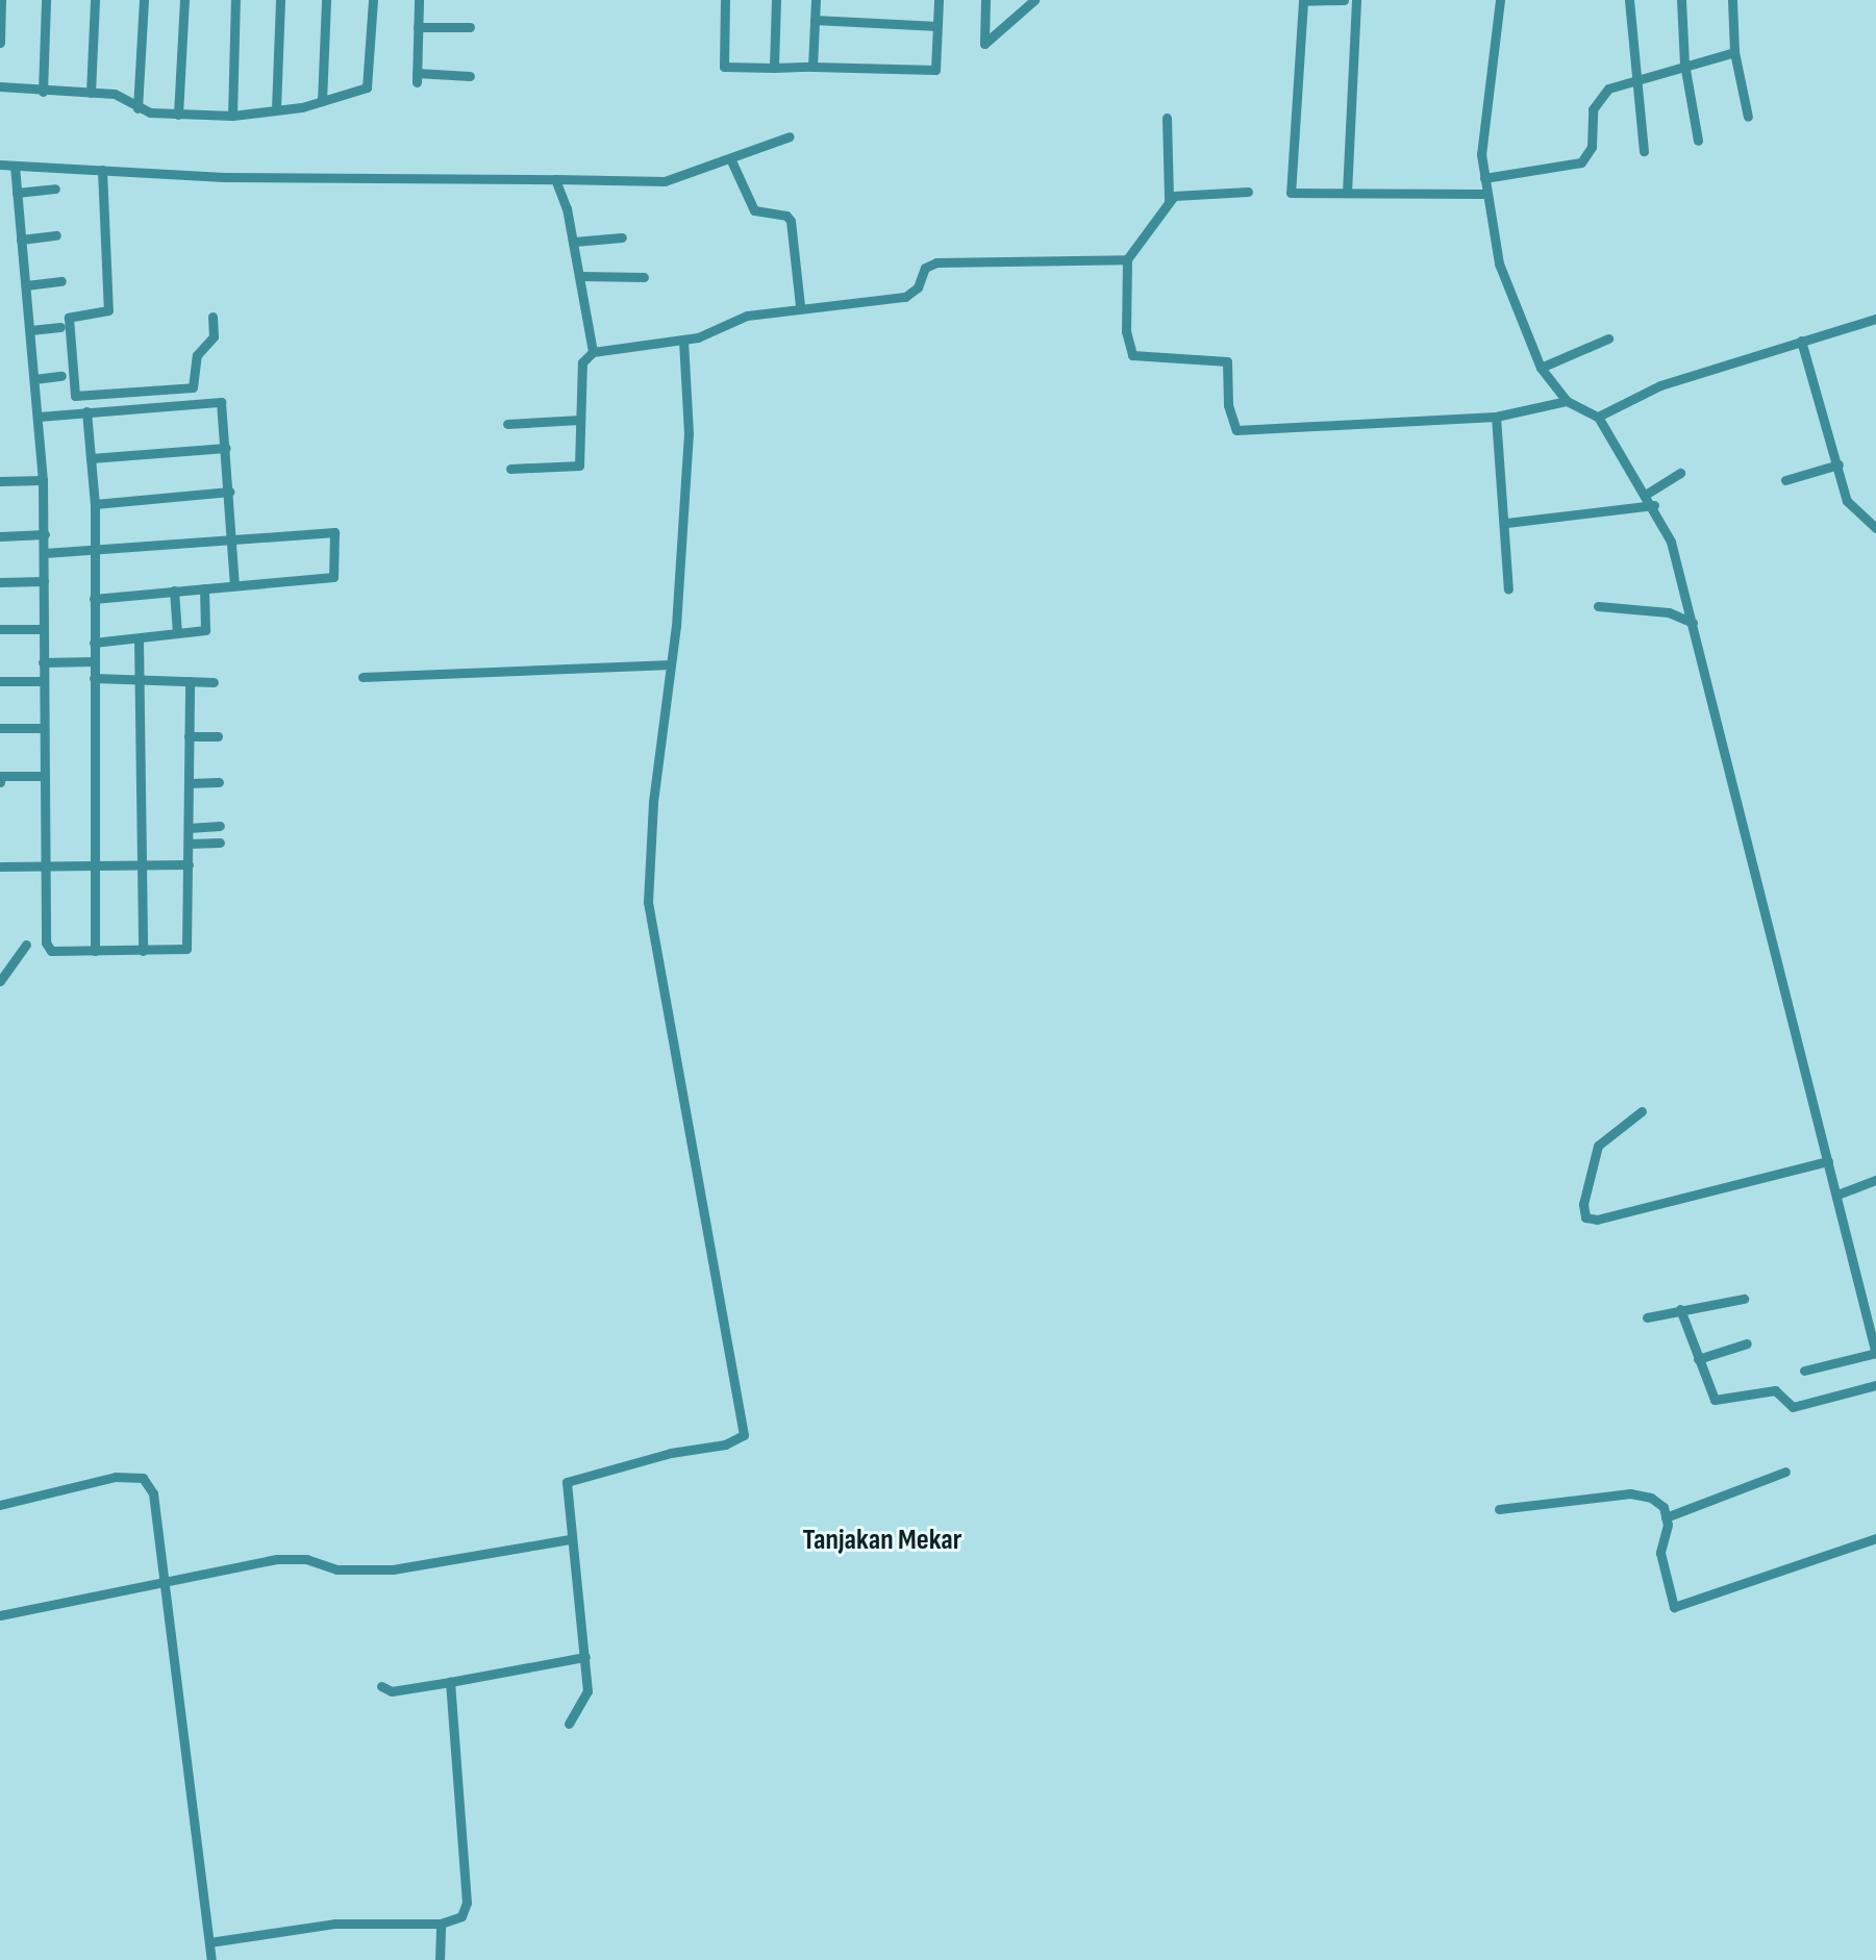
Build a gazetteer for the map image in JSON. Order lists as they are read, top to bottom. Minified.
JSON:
{"districts":["Tanjakan Mekar"]}
